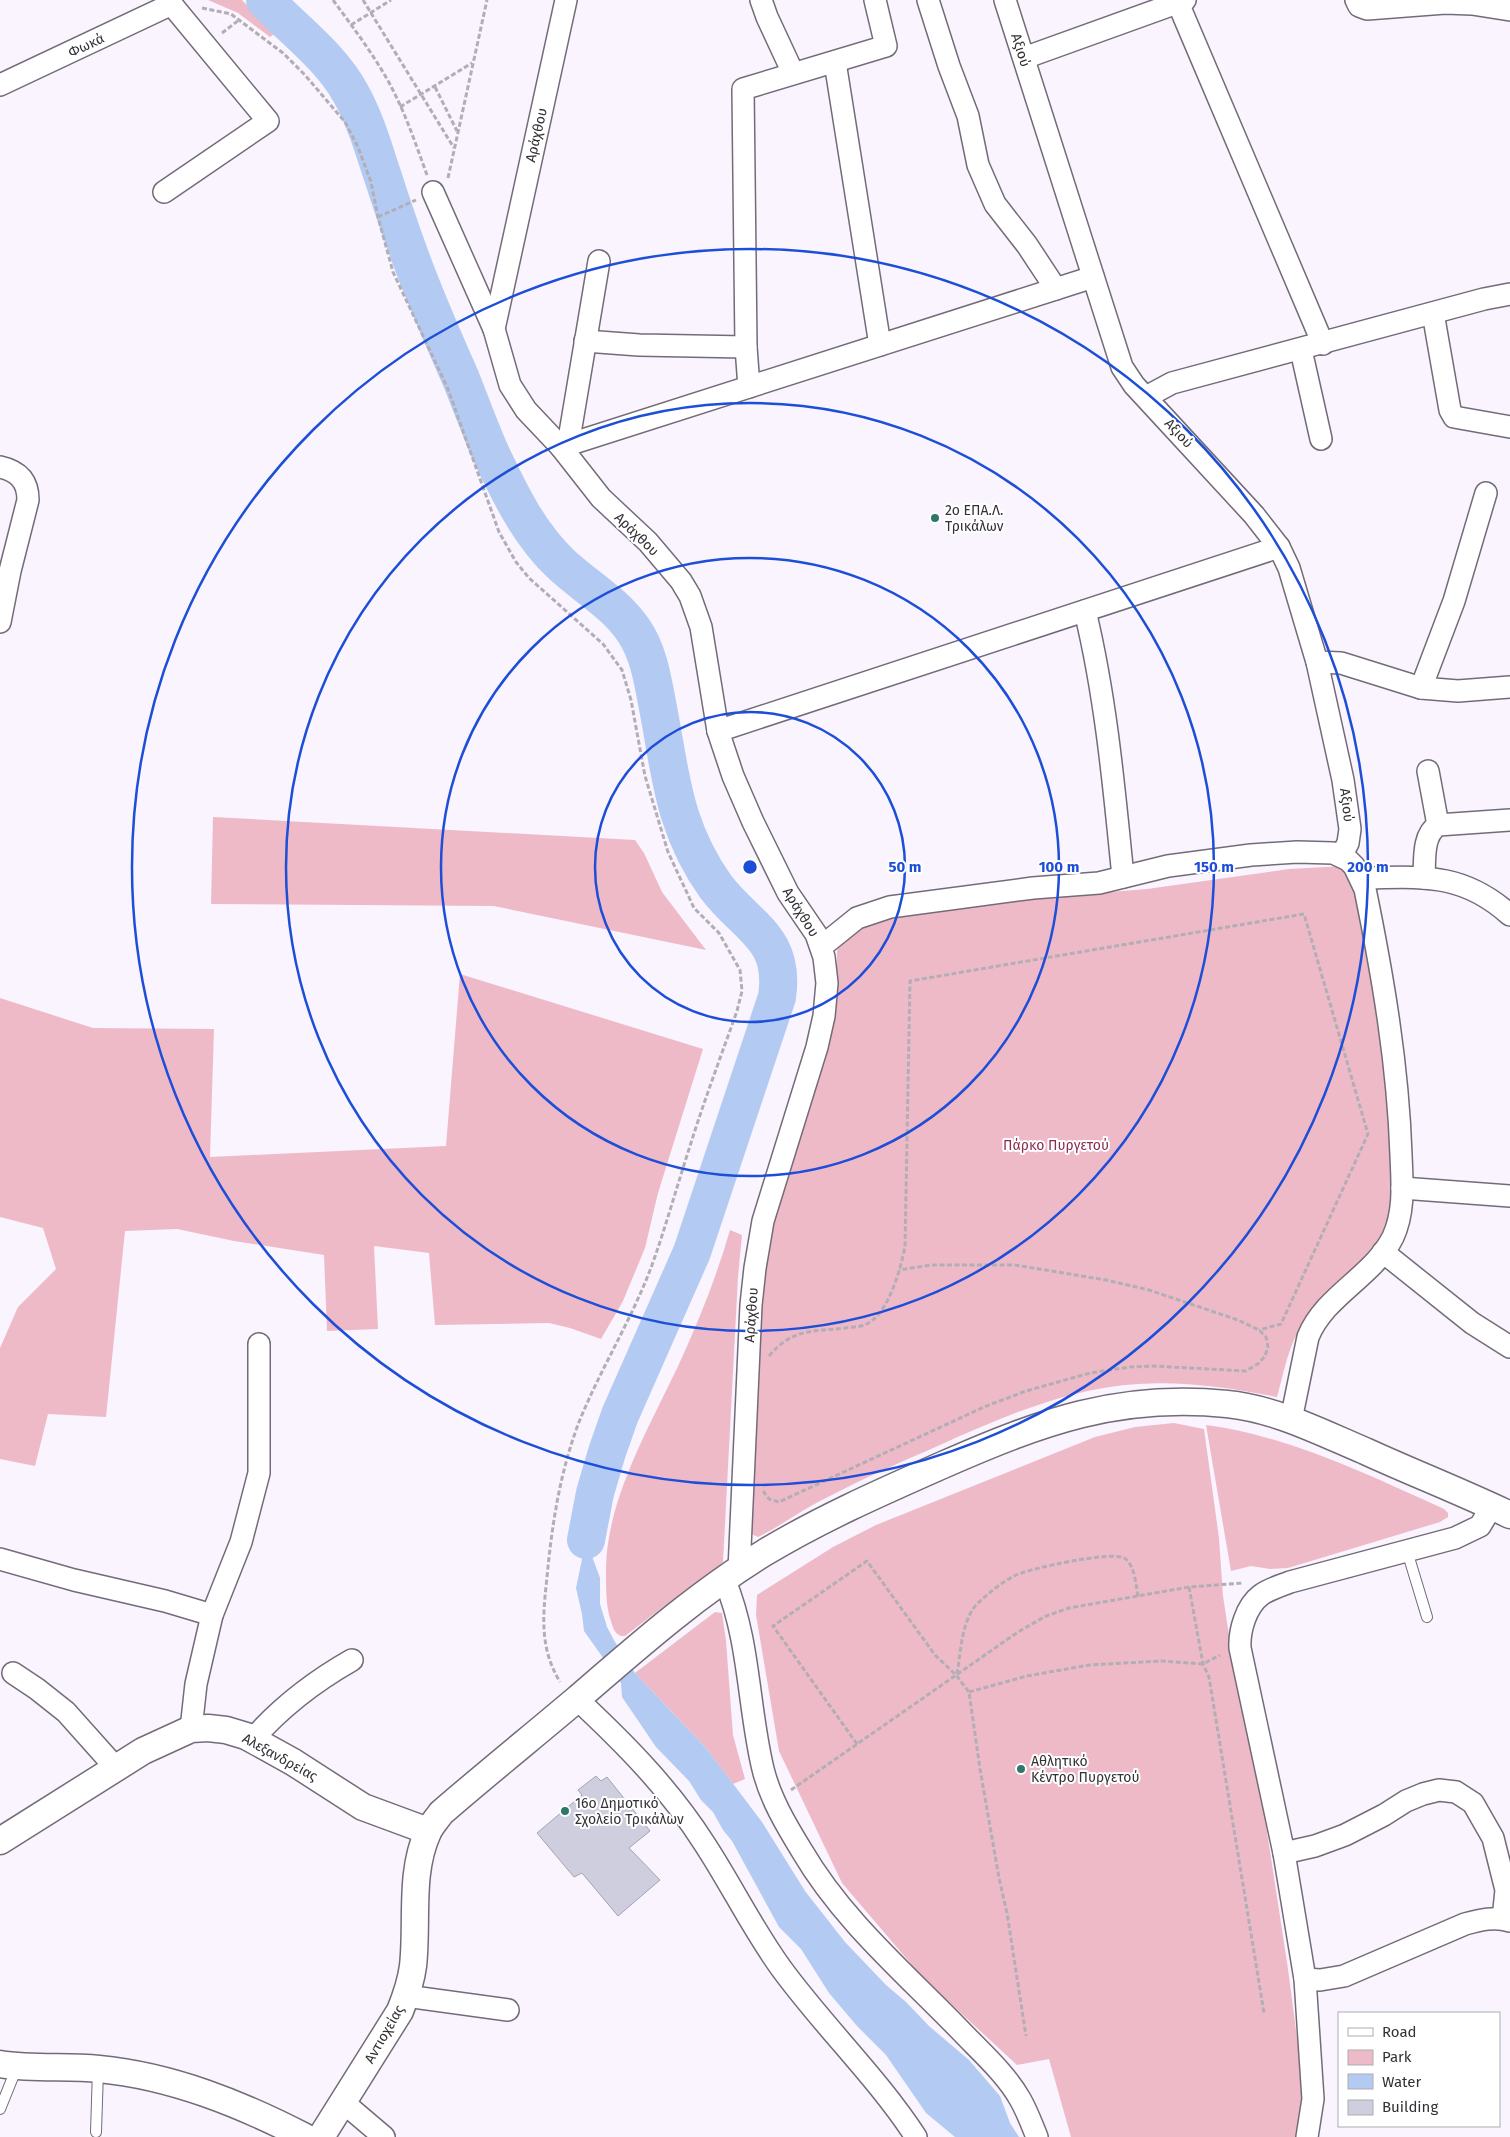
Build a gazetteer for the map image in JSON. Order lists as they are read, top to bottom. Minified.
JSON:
{"streets":{"street":["Φωκά","Αξιού","Αράχθου","Αλεξανδρείας","Αντιοχείας"]},"crossings":[["Αλεξανδρείας","Αντιοχείας"]],"parks":["Πάρκο Πυργετού"],"places":["2ο ΕΠΑ.Λ. Τρικάλων","Αθλητικό Κέντρο Πυργετού","16ο Δημοτικό Σχολείο Τρικάλων"],"legend":["Road","Park","Water","Building"],"rings":["50 m","100 m","150 m","200 m"]}
